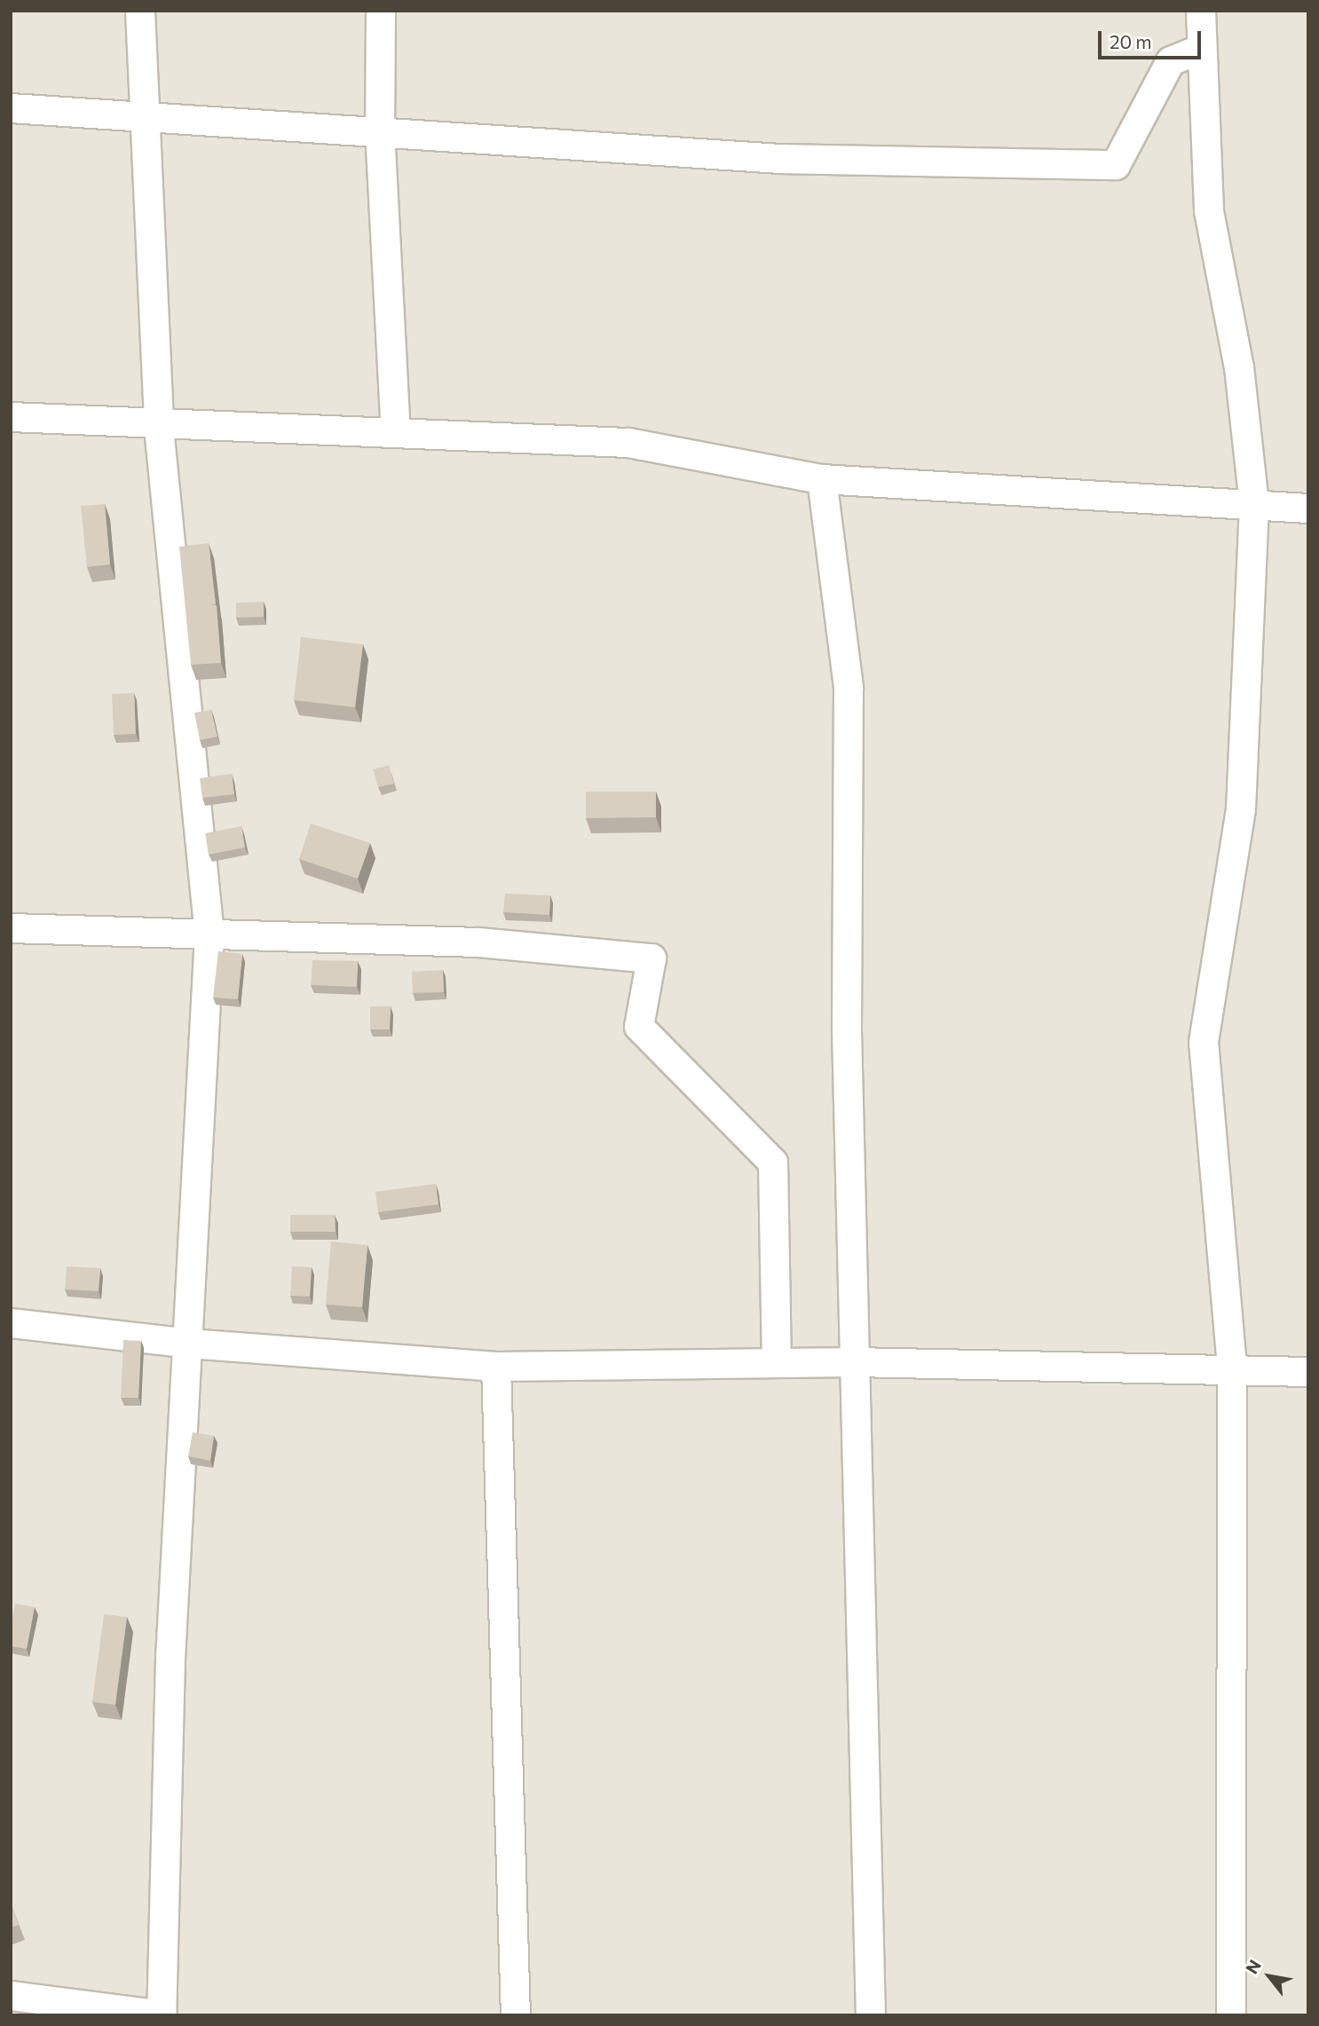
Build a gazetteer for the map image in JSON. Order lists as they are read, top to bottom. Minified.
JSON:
{"scale_bar":"20 m","north":"top left"}
